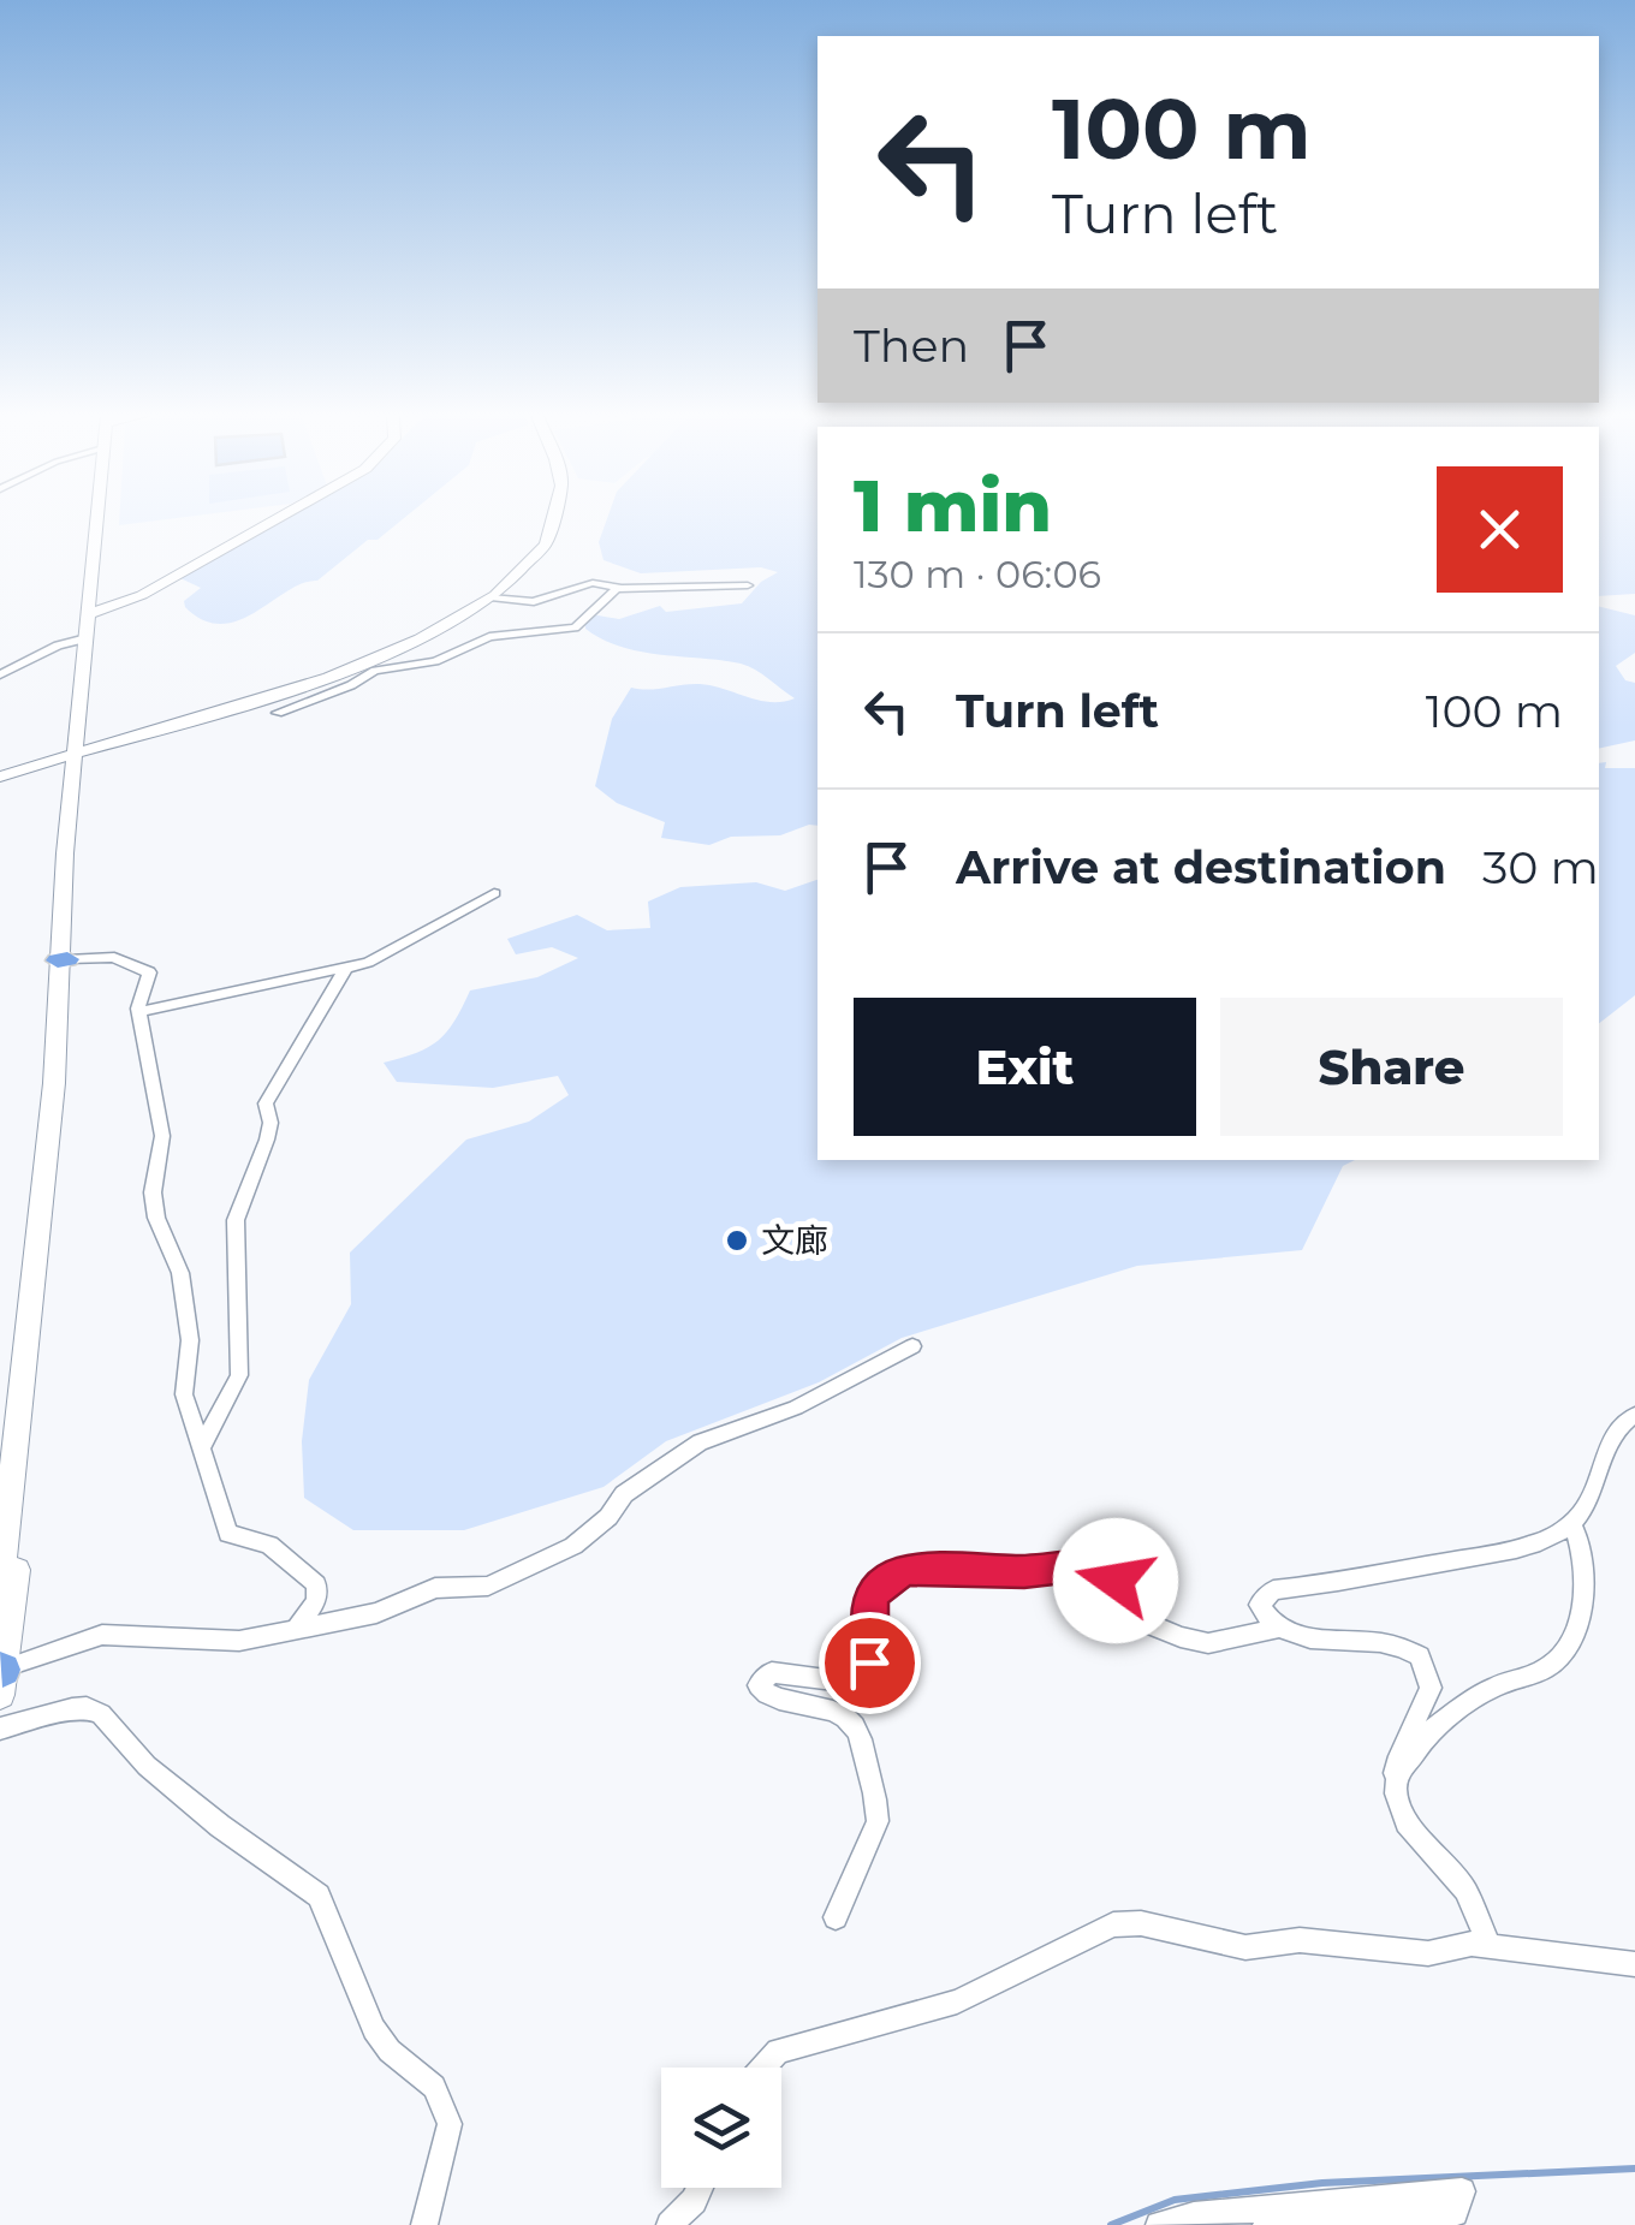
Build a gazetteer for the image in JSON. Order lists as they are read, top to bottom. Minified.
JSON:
{"places":["文廊"],"page":{"turn":["100 m","Turn left"],"then":"Then","heading":["1 min","130 m · 06:06"],"list":[{"name":"Turn left","value":"100 m"},{"name":"Arrive at destination","value":"30 m"}],"buttons":["Exit","Share"]}}
